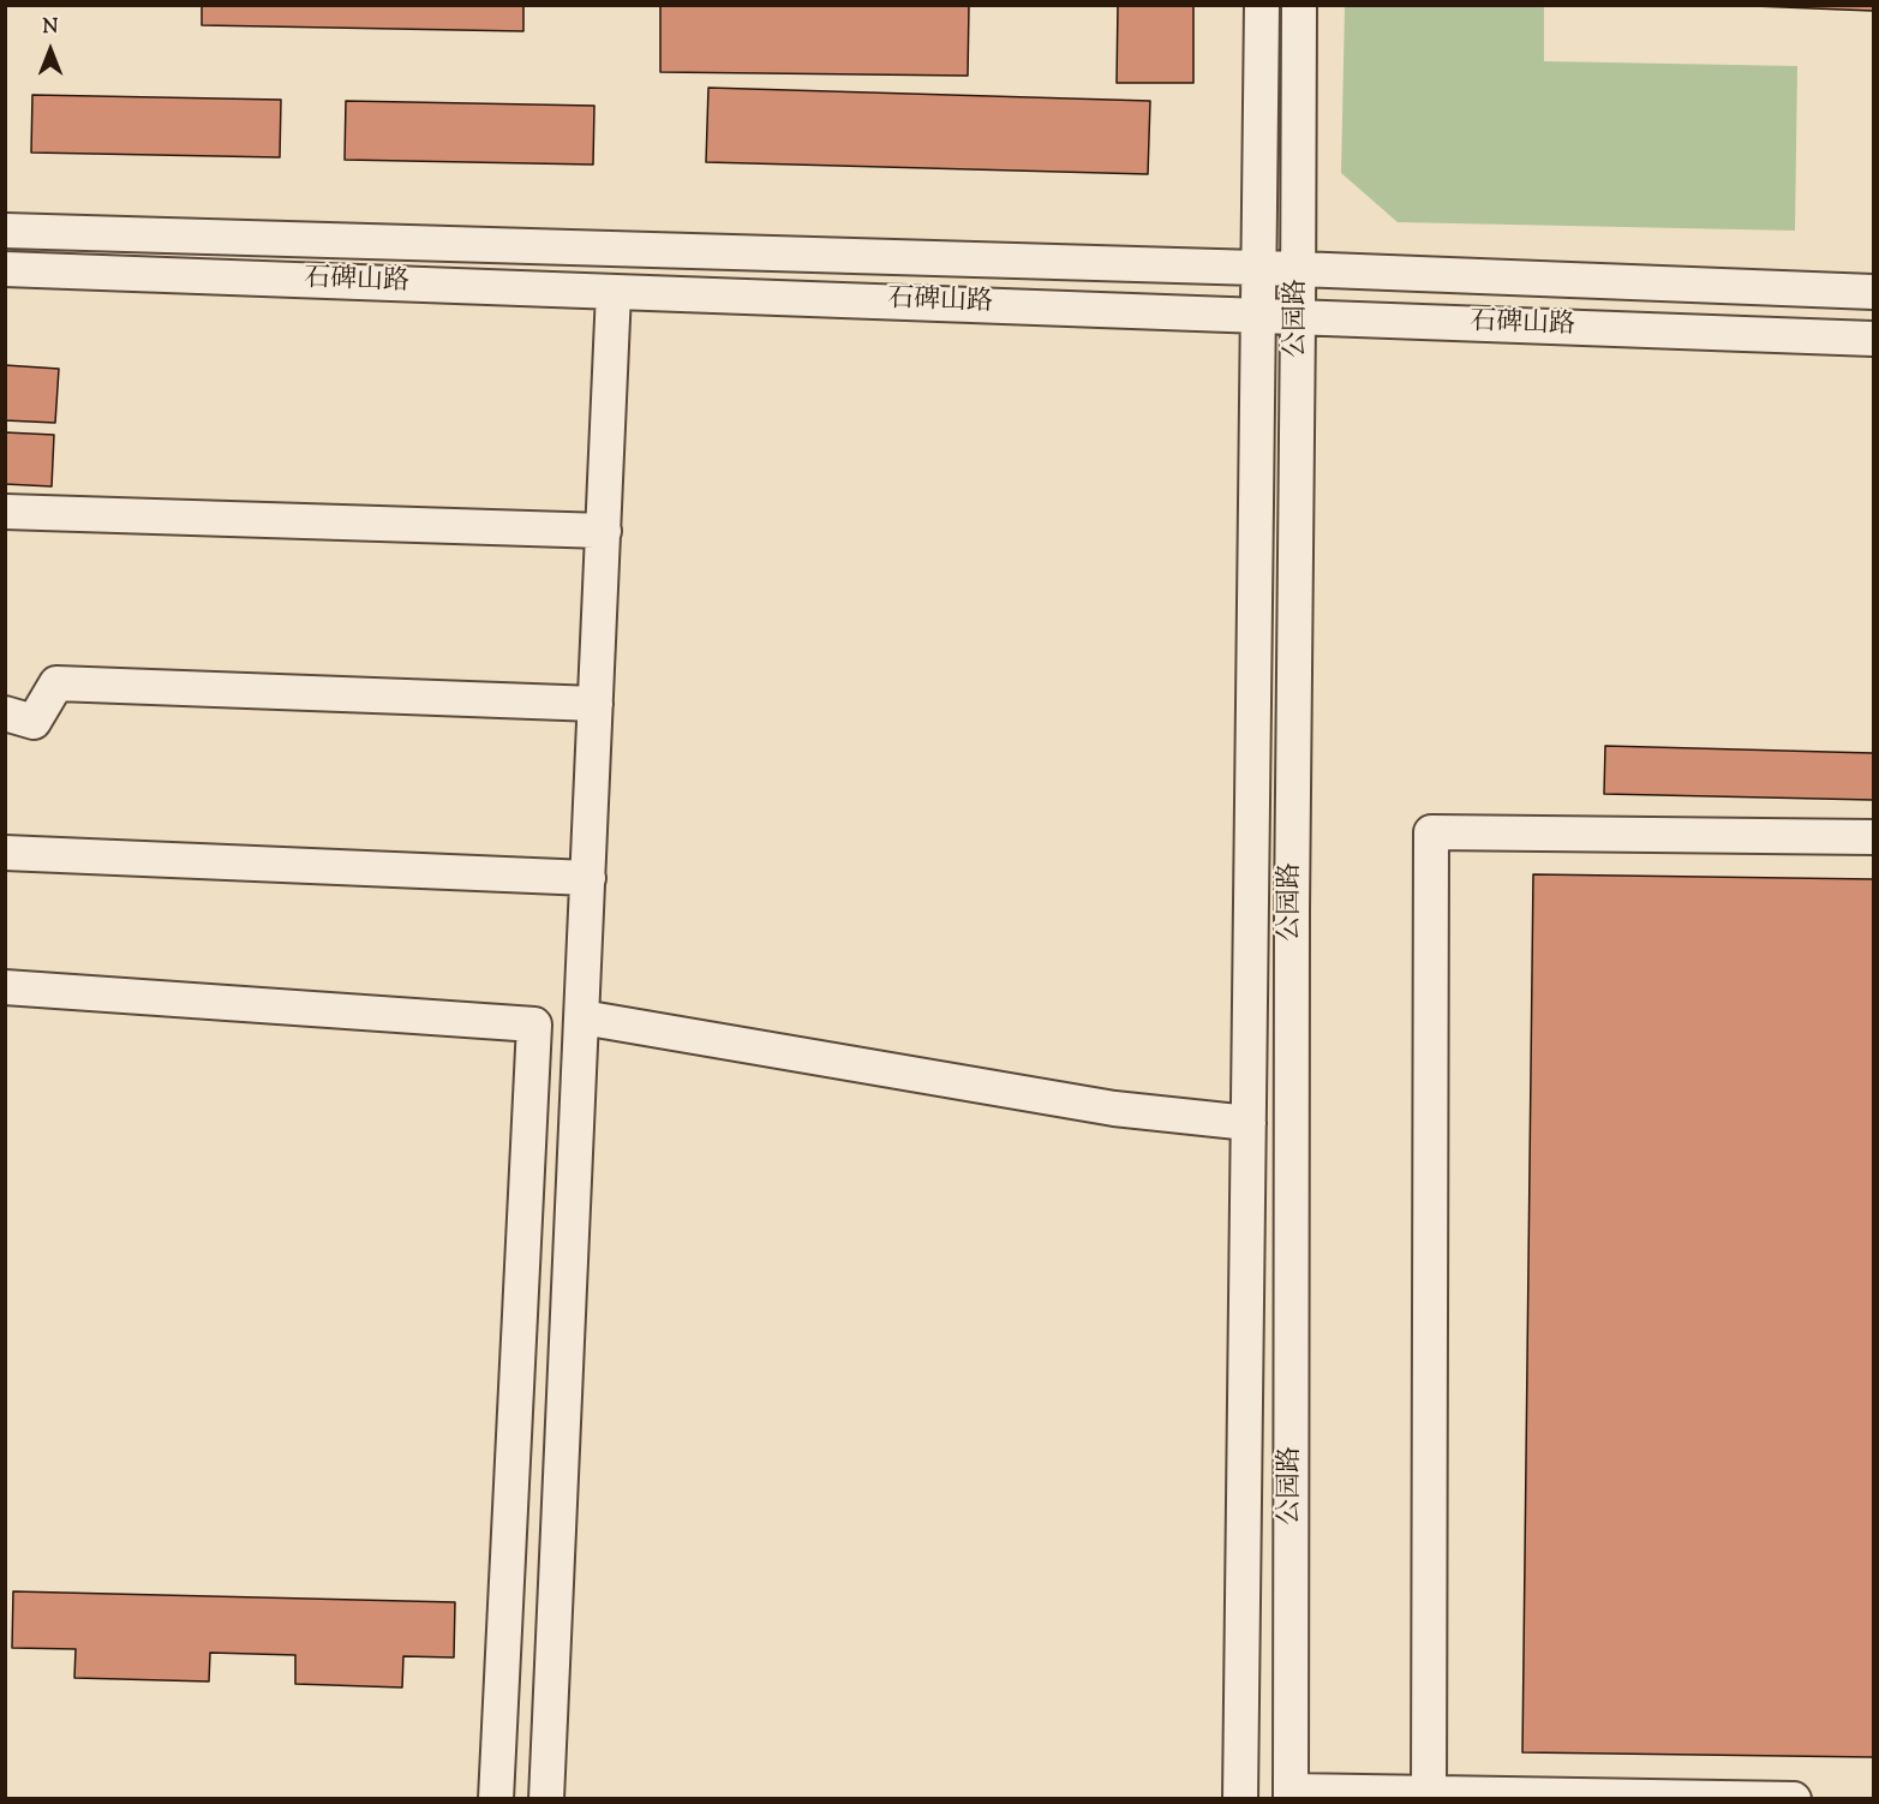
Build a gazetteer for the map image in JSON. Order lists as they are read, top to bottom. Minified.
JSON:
{"streets":{"street":["石碑山路","公园路"]},"crossings":[["石碑山路","公园路"]],"north":"top"}
